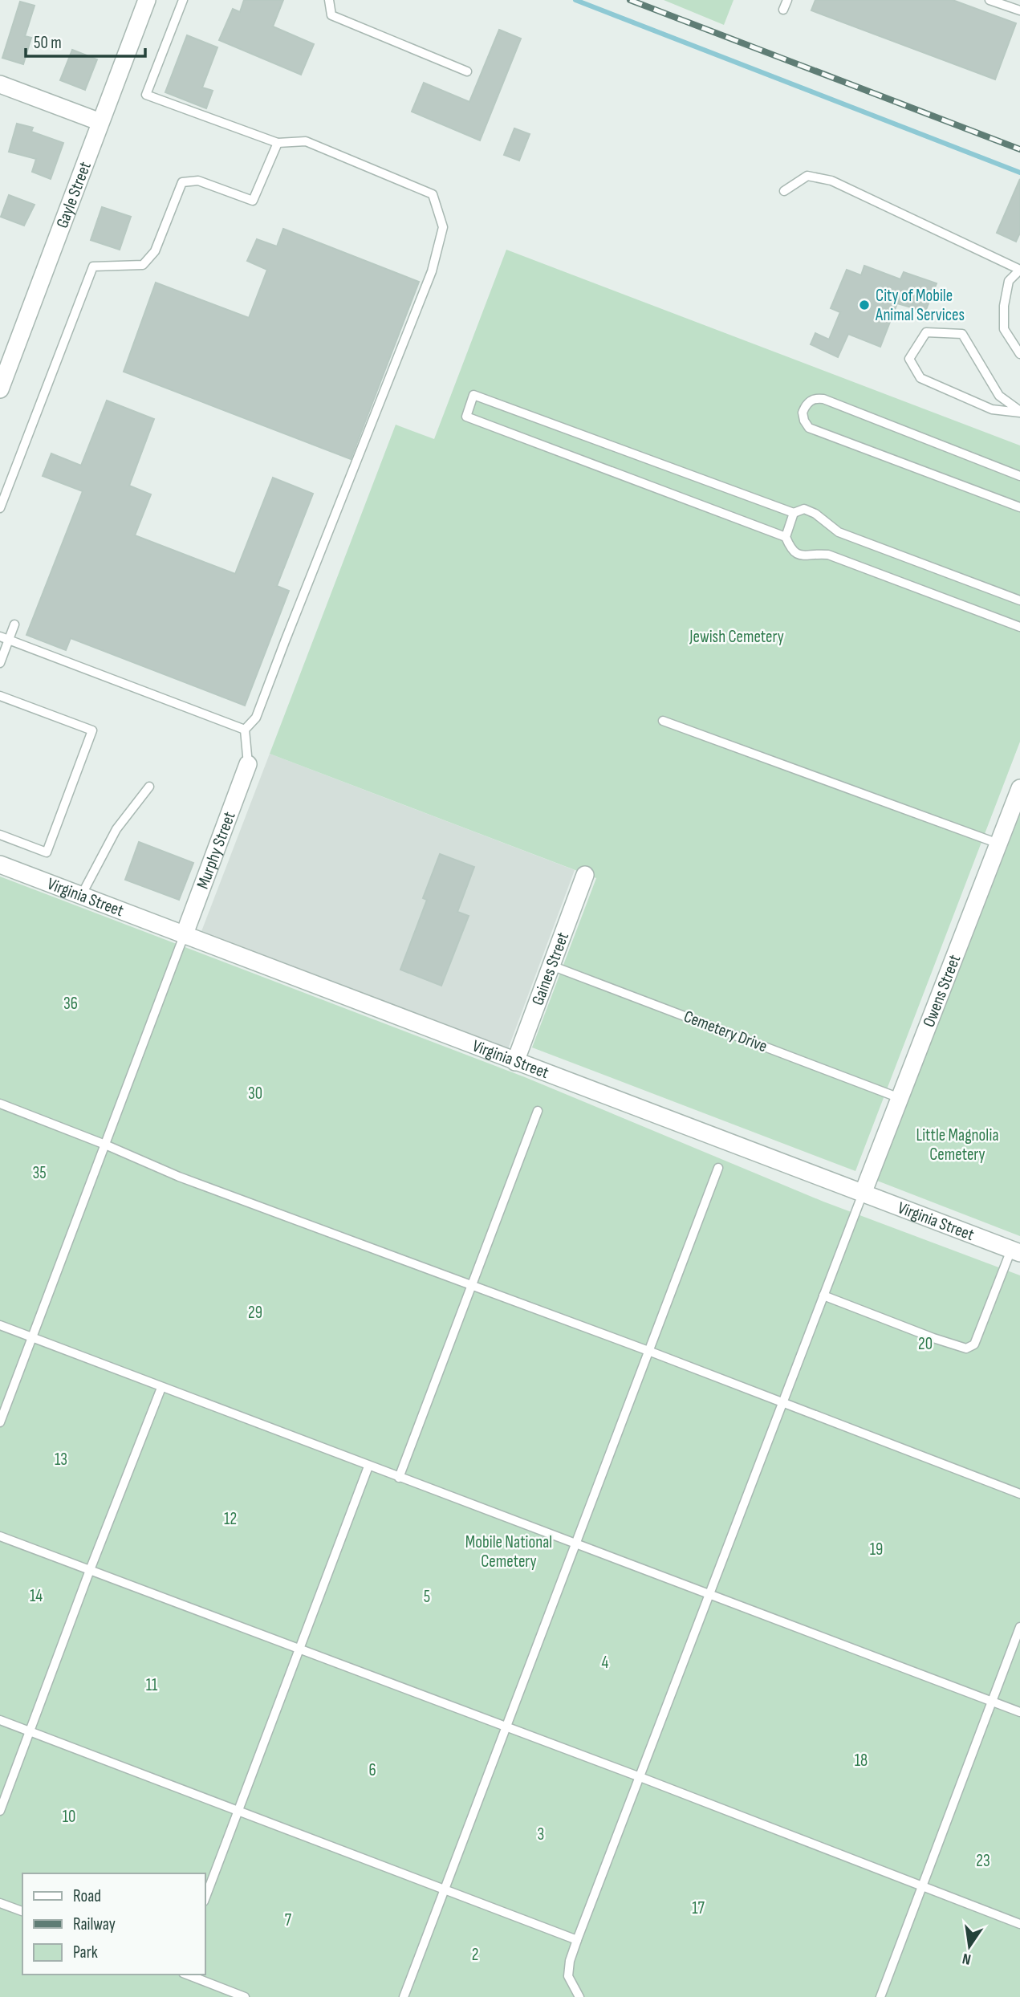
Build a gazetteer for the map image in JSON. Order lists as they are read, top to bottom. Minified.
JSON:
{"streets":{"street":["Gayle Street","Murphy Street","Virginia Street","Gaines Street","Owens Street"],"lane":["Cemetery Drive"]},"crossings":[["Murphy Street","Virginia Street"],["Virginia Street","Gaines Street"],["Virginia Street","Owens Street"],["Gaines Street","Cemetery Drive"],["Owens Street","Cemetery Drive"]],"parks":["Jewish Cemetery","36","30","Little Magnolia Cemetery","35","29","20","13","12","Mobile National Cemetery","19","14","5","4","11","18","6","10","3","23","17","7","2"],"places":["City of Mobile Animal Services"],"legend":["Road","Railway","Park"],"scale_bar":"50 m","north":"bottom"}
